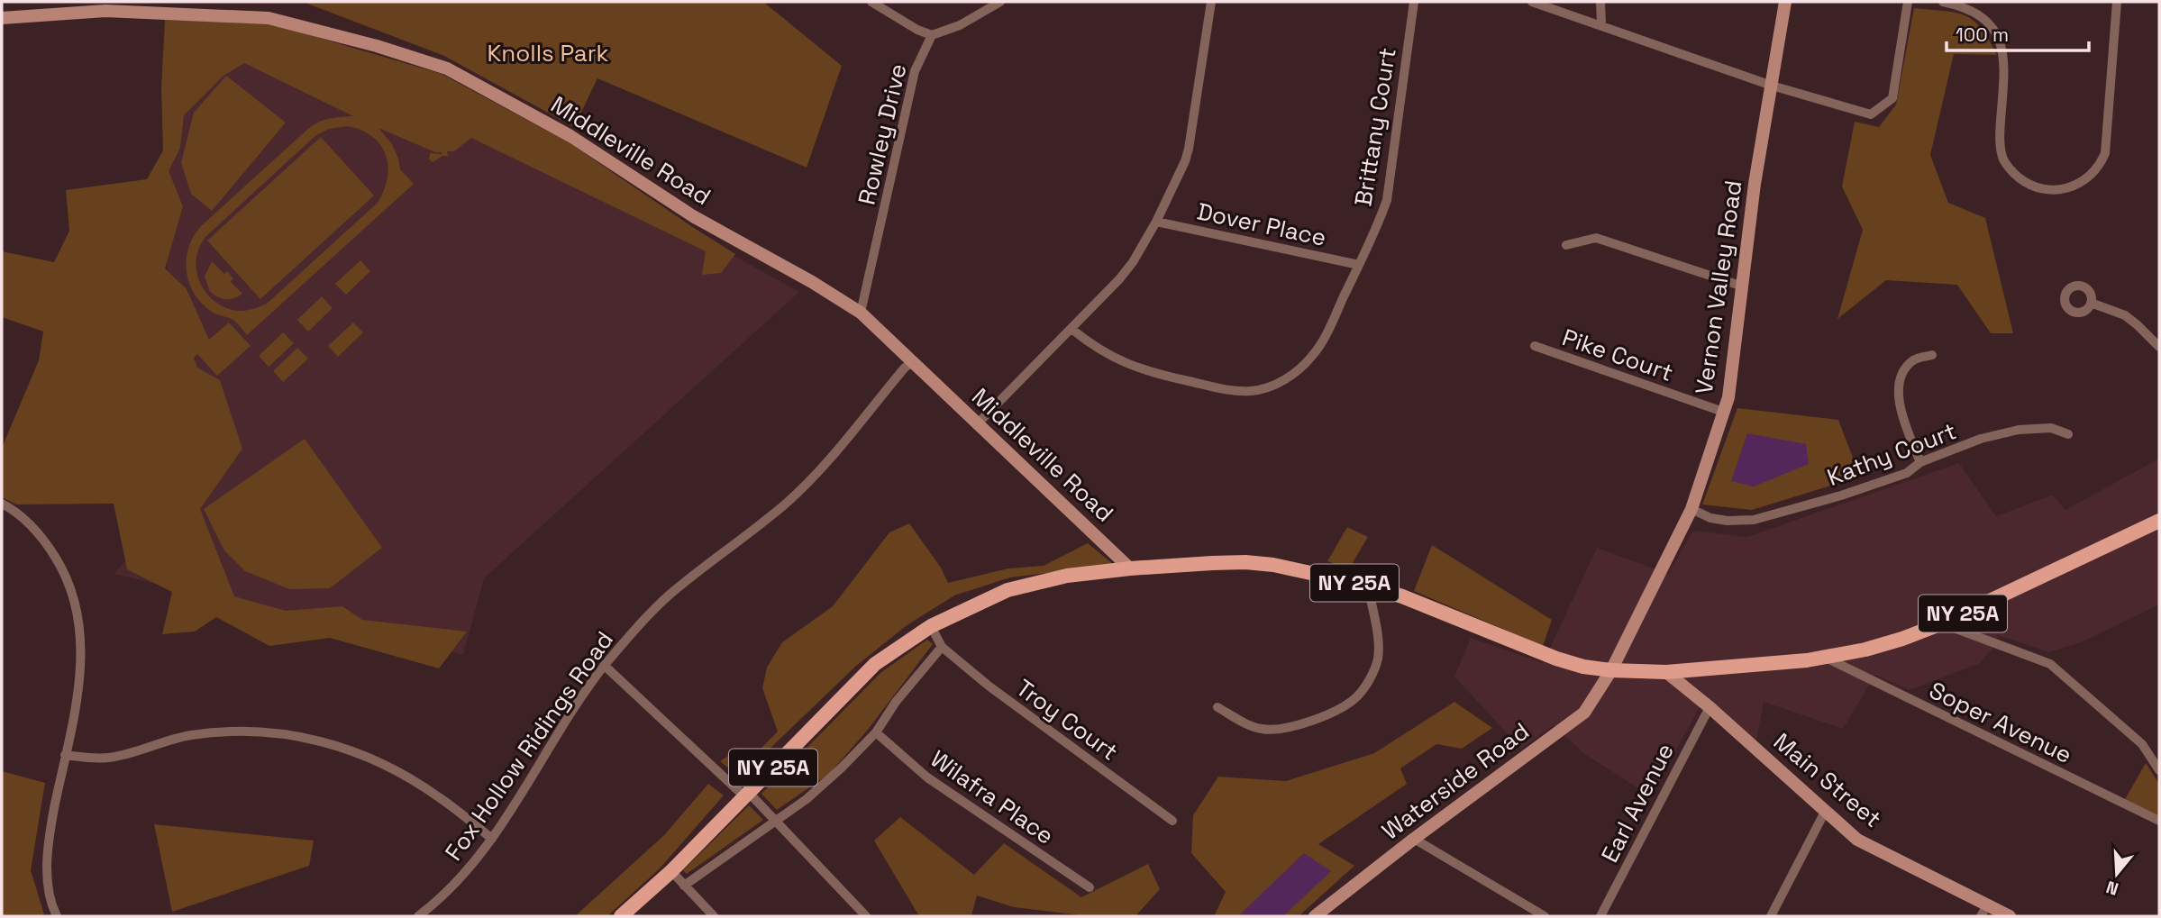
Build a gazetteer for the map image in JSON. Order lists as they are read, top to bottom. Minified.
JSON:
{"streets":{"main road":["Middleville Road","Vernon Valley Road","NY 25A","Main Street","Waterside Road"],"street":["Brittany Court","Rowley Drive","Dover Place","Pike Court","Kathy Court","Troy Court","Soper Avenue","Fox Hollow Ridings Road","Wilafra Place","Earl Avenue"]},"crossings":[["Brittany Court","Dover Place"],["Rowley Drive","Middleville Road"],["Middleville Road","NY 25A"],["Middleville Road","Fox Hollow Ridings Road"],["Vernon Valley Road","Pike Court"],["Vernon Valley Road","Kathy Court"],["Vernon Valley Road","NY 25A"],["Vernon Valley Road","Waterside Road"],["NY 25A","Soper Avenue"],["NY 25A","Main Street"],["NY 25A","Waterside Road"],["Main Street","Earl Avenue"]],"parks":["Knolls Park"],"scale_bar":"100 m","north":"bottom"}
